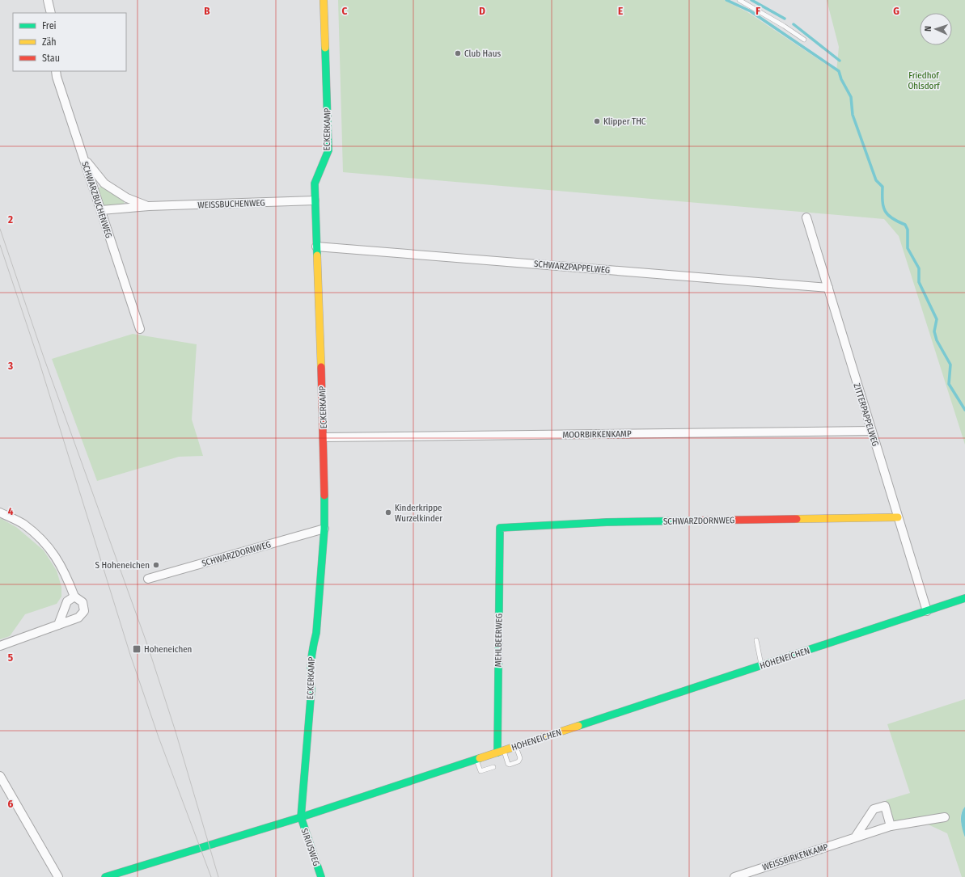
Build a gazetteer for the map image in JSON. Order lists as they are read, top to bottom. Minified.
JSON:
{"streets":{"street":["ECKERKAMP","SCHWARZBUCHENWEG","WEISSBUCHENWEG","SCHWARZPAPPELWEG","ZITTERPAPPELWEG","MOORBIRKENKAMP","SCHWARZDORNWEG","MEHLBEERWEG","HOHENEICHEN","SIRIUSWEG","WEISSBIRKENKAMP"]},"crossings":[["ECKERKAMP","WEISSBUCHENWEG"],["ECKERKAMP","SCHWARZPAPPELWEG"],["ECKERKAMP","MOORBIRKENKAMP"],["ECKERKAMP","SCHWARZDORNWEG"],["ECKERKAMP","HOHENEICHEN"],["ECKERKAMP","SIRIUSWEG"],["SCHWARZBUCHENWEG","WEISSBUCHENWEG"],["SCHWARZPAPPELWEG","ZITTERPAPPELWEG"],["ZITTERPAPPELWEG","MOORBIRKENKAMP"],["ZITTERPAPPELWEG","SCHWARZDORNWEG"],["ZITTERPAPPELWEG","HOHENEICHEN"],["SCHWARZDORNWEG","MEHLBEERWEG"],["MEHLBEERWEG","HOHENEICHEN"],["HOHENEICHEN","SIRIUSWEG"]],"parks":["Friedhof Ohlsdorf"],"places":{"other":["Club Haus","Klipper THC","Kinderkrippe Wurzelkinder","S Hoheneichen"],"transit":["Hoheneichen"]},"legend":["Frei","Zäh","Stau"],"north":"left","grid":{"columns":["B","C","D","E","F","G"],"rows":["2","3","4","5","6"]}}
